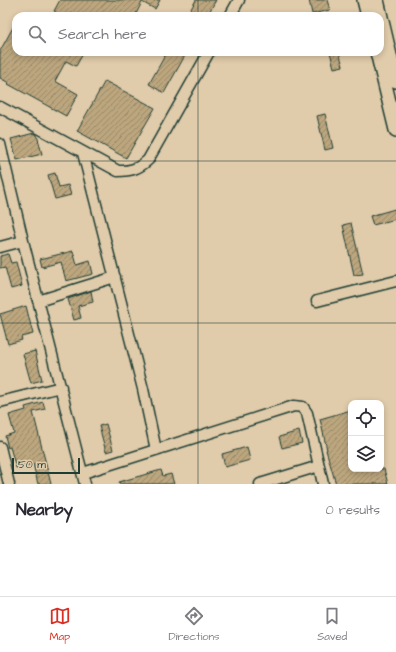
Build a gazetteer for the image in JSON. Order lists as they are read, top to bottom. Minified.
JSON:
{"scale_bar":"50 m","page":{"search":"Search here","scale":"50 m","heading":["Nearby","0 results"],"nav":["Map","Directions","Saved"]}}
